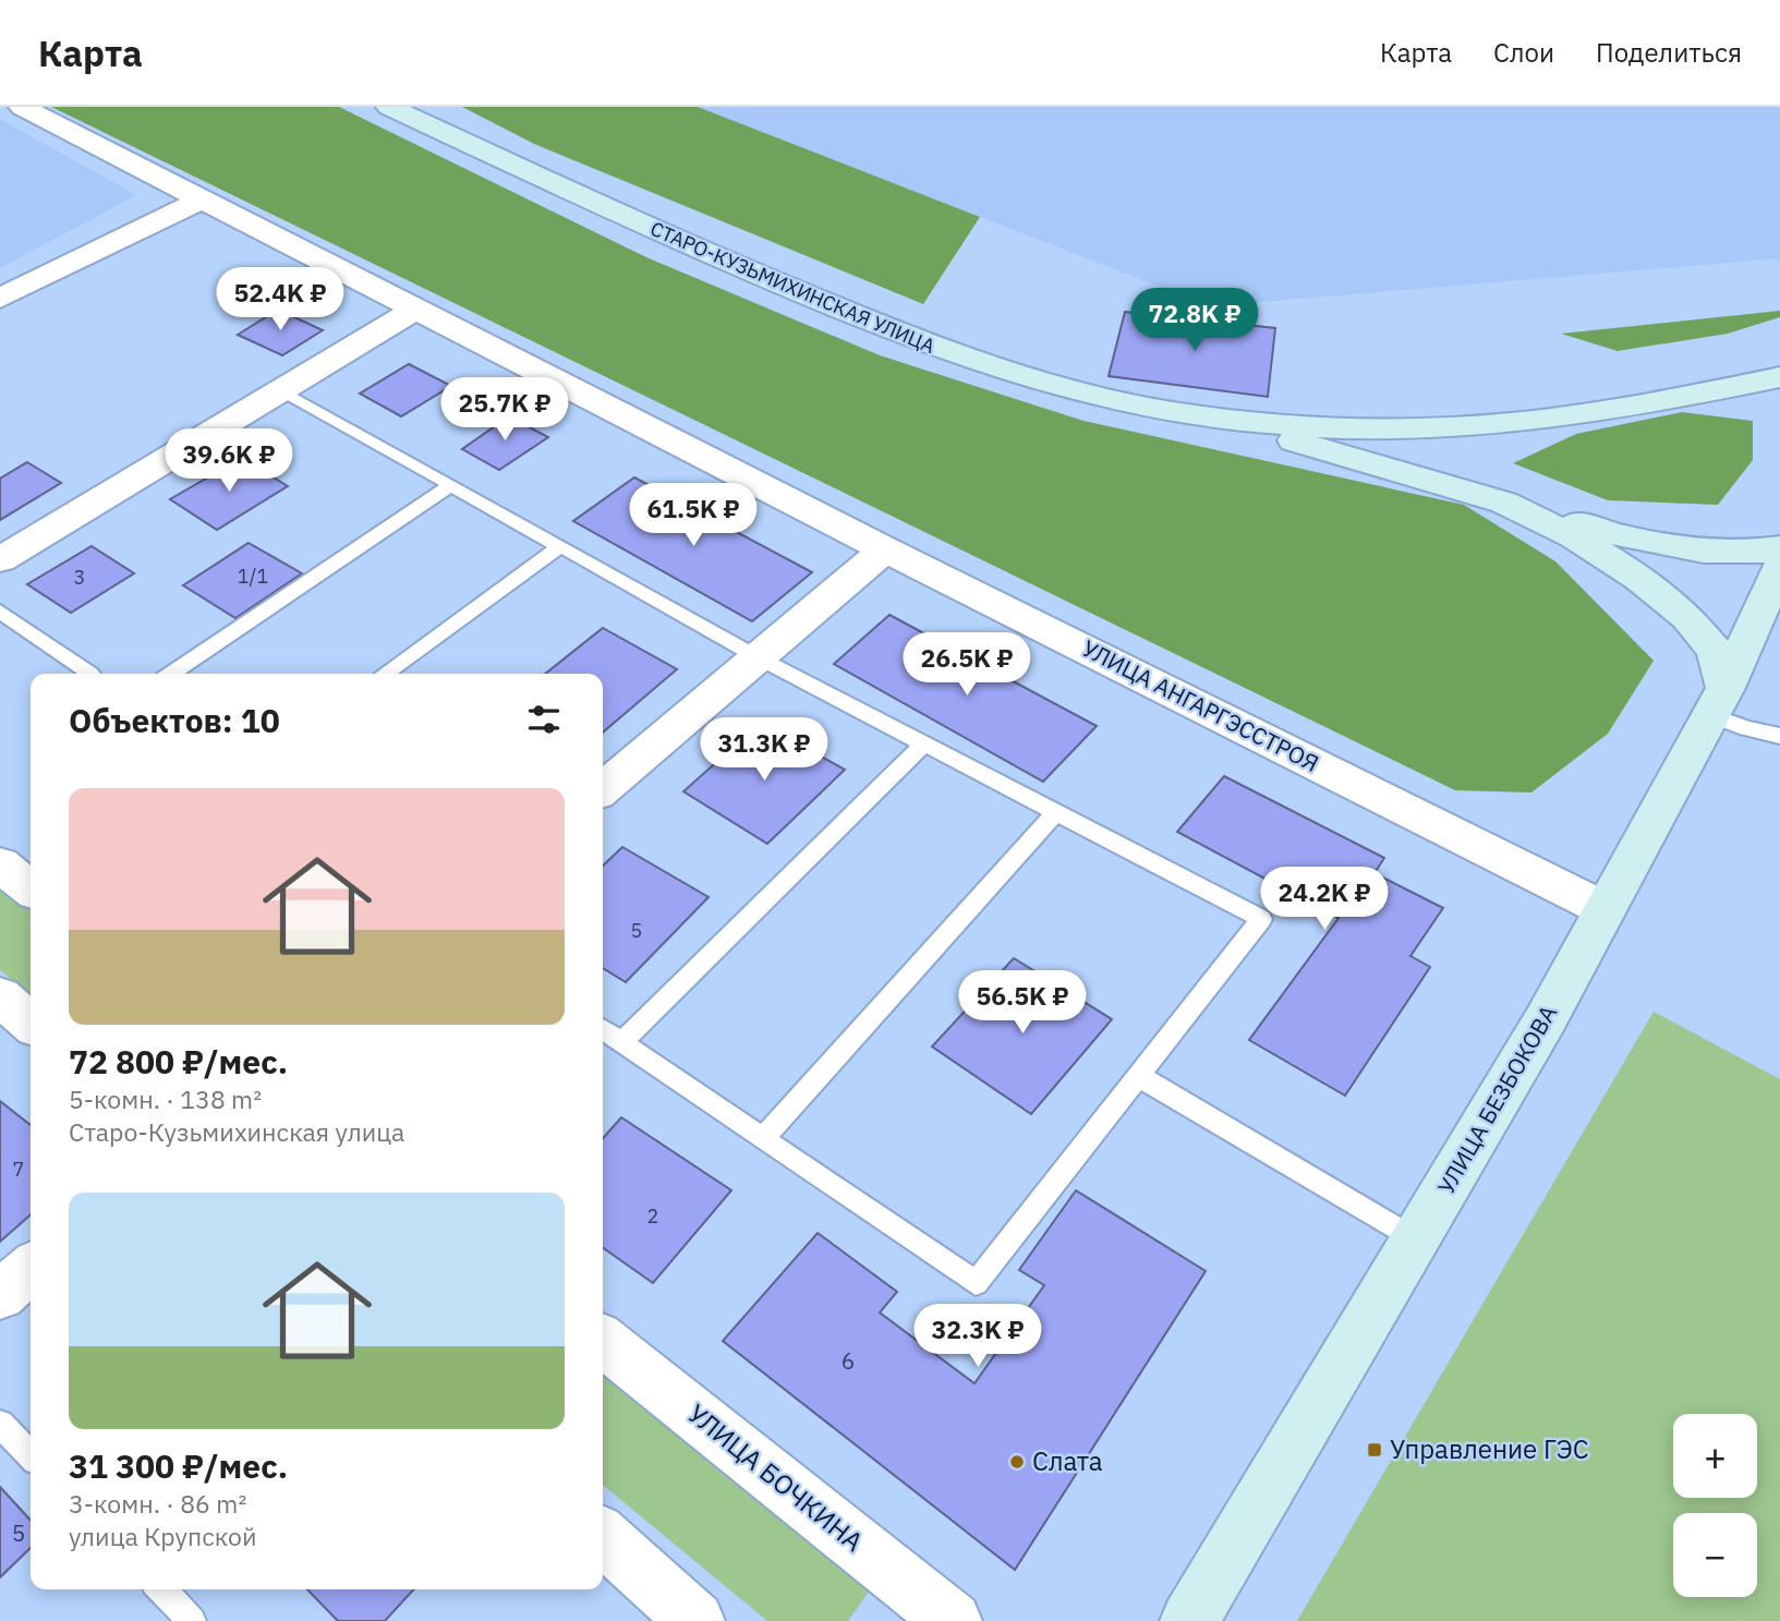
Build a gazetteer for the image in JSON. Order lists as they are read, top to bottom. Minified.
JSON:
{"streets":{"main road":["СТАРО-КУЗЬМИХИНСКАЯ УЛИЦА","УЛИЦА БЕЗБОКОВА"],"street":["УЛИЦА АНГАРГЭССТРОЯ","УЛИЦА БОЧКИНА"]},"crossings":[["УЛИЦА АНГАРГЭССТРОЯ","УЛИЦА БЕЗБОКОВА"]],"places":{"transit":["Управление ГЭС"],"other":["Слата"]},"house_numbers":["1/1","3","5","7","2","6","5"],"page":{"header":"Карта","nav":["Карта","Слои","Поделиться"],"price":["52.4K ₽","72.8K ₽","25.7K ₽","39.6K ₽","61.5K ₽","26.5K ₽","31.3K ₽","24.2K ₽","56.5K ₽","32.3K ₽"],"heading":"Объектов: 10","list":[{"name":"72 800 ₽/мес.","note":"5-комн. · 138 m² · Старо-Кузьмихинская улица"},{"name":"31 300 ₽/мес.","note":"3-комн. · 86 m² · улица Крупской"}],"map_buttons":["+","−"]}}
